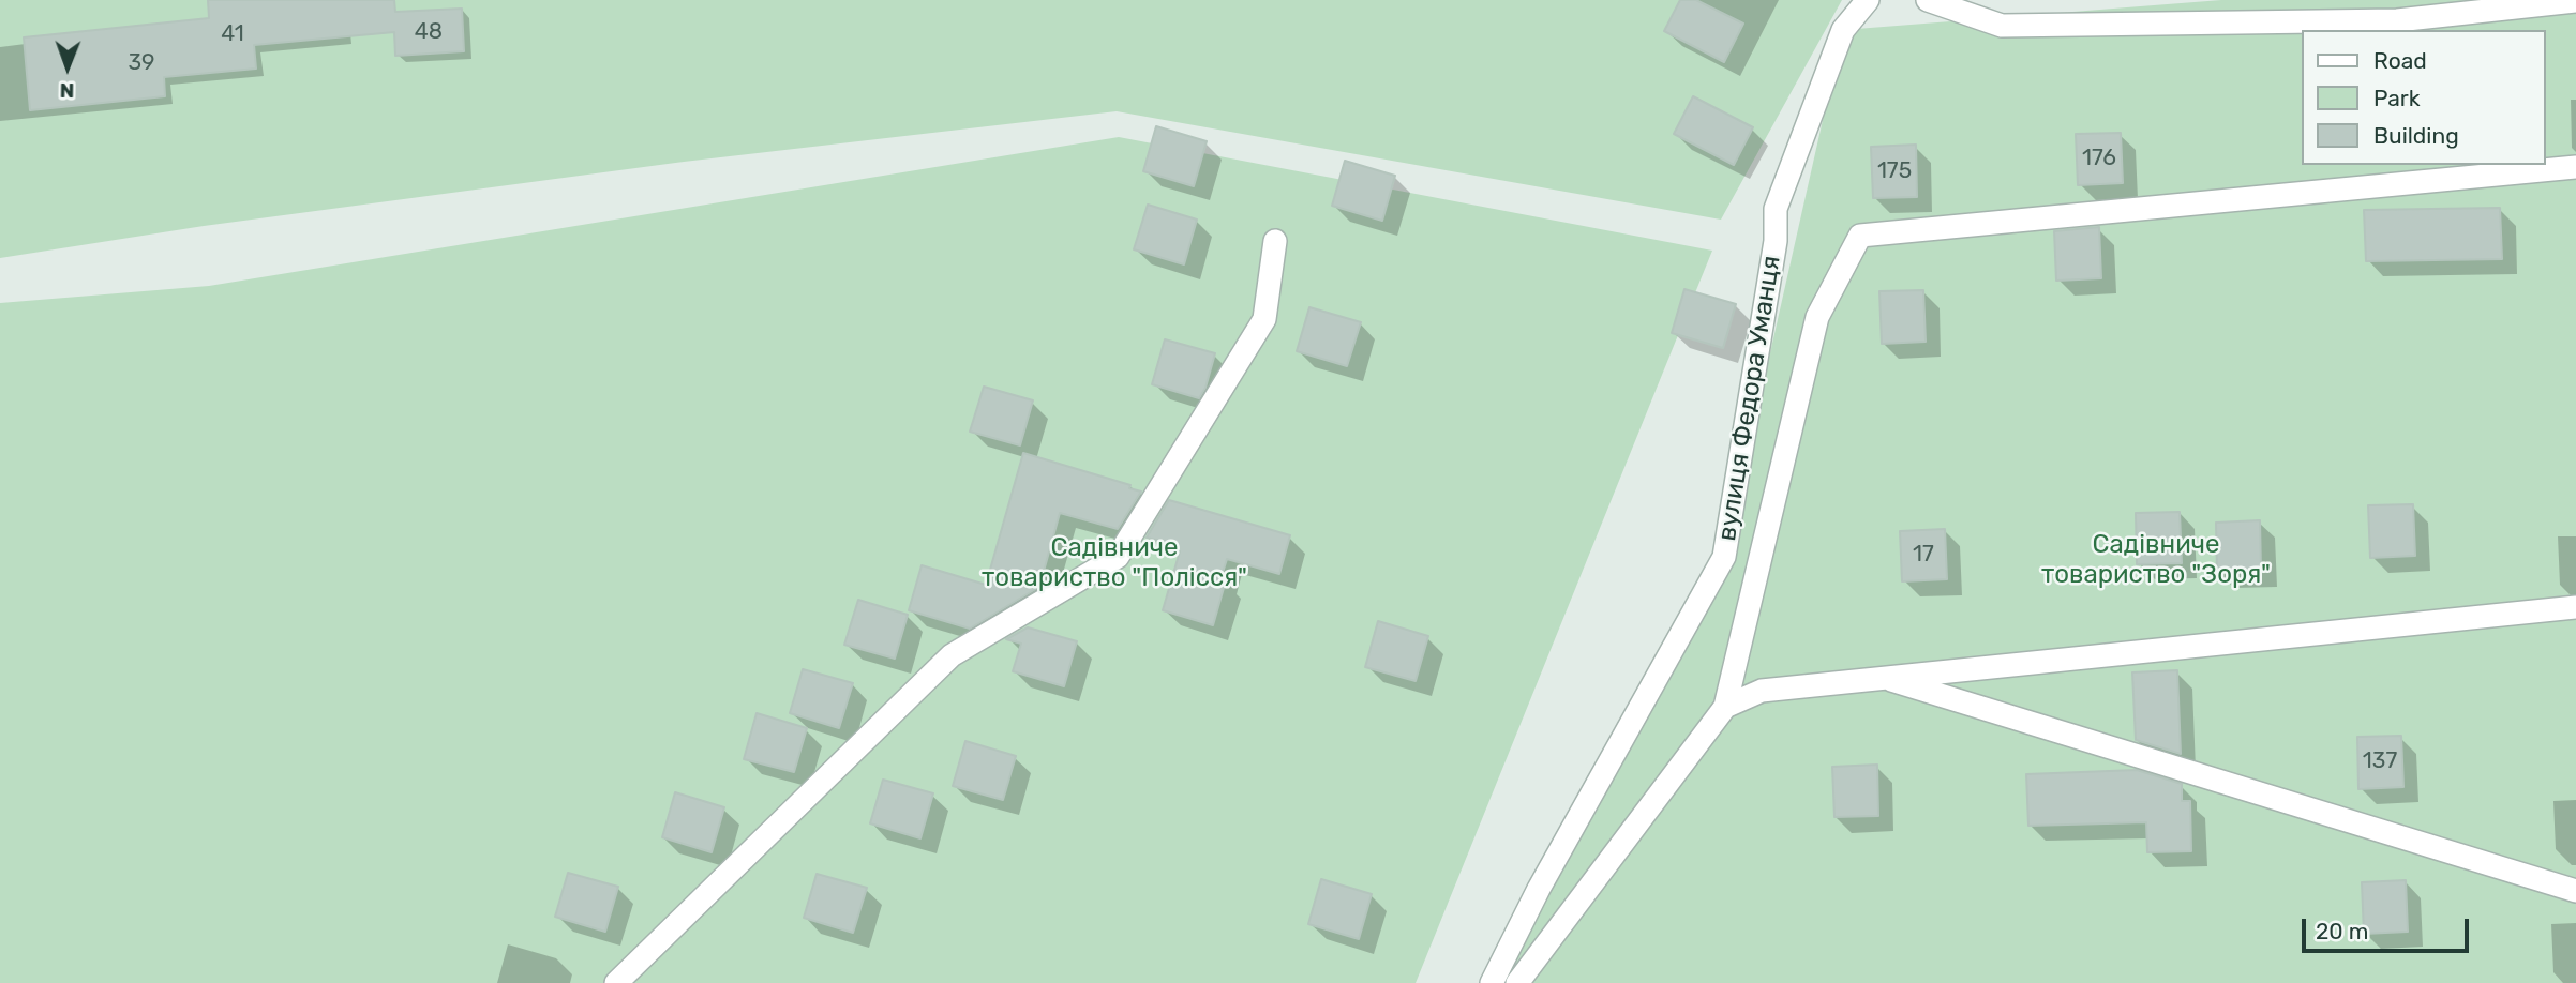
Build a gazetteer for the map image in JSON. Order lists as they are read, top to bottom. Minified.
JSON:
{"streets":{"street":["вулиця Федора Уманця"]},"parks":["Садівниче товариство \"Зоря\"","Садівниче товариство \"Полісся\""],"house_numbers":["48","41","39","176","175","17","137"],"legend":["Road","Park","Building"],"scale_bar":"20 m","north":"bottom"}
